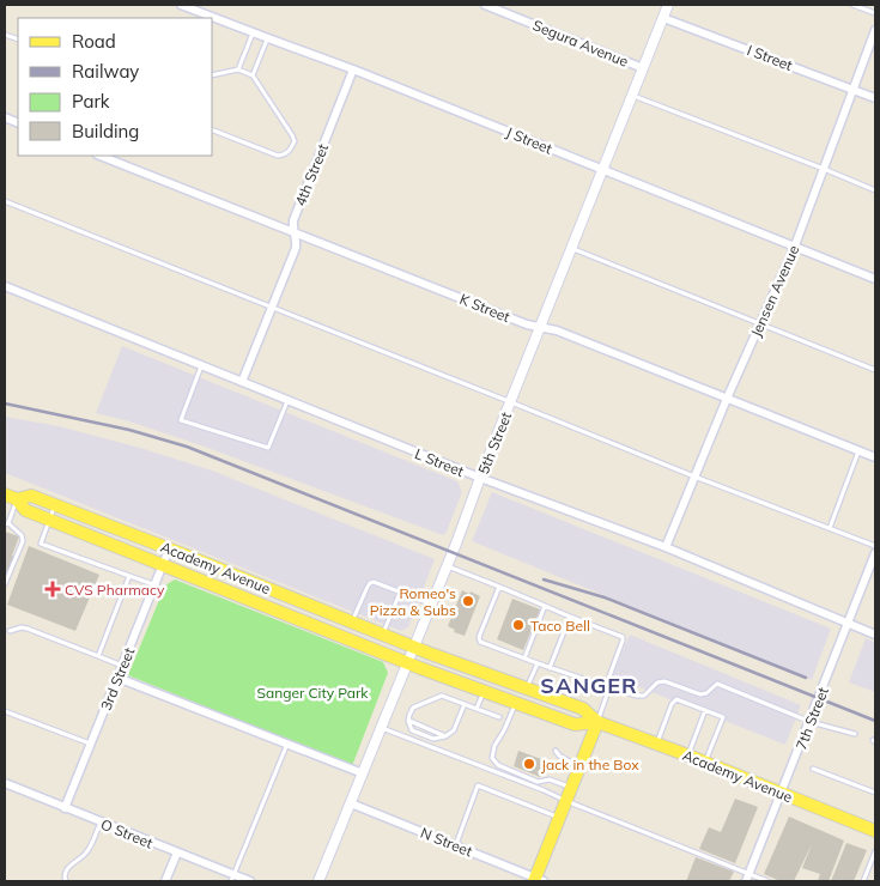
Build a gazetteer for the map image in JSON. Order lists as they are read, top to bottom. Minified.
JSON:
{"streets":{"main road":["Academy Avenue"],"street":["Segura Avenue","I Street","J Street","4th Street","Jensen Avenue","K Street","5th Street","L Street","3rd Street","7th Street","O Street","N Street"]},"crossings":[["Segura Avenue","5th Street"],["I Street","Jensen Avenue"],["I Street","5th Street"],["J Street","4th Street"],["J Street","Jensen Avenue"],["J Street","5th Street"],["4th Street","K Street"],["4th Street","L Street"],["Jensen Avenue","K Street"],["Jensen Avenue","L Street"],["K Street","5th Street"],["5th Street","L Street"],["5th Street","Academy Avenue"],["5th Street","N Street"],["L Street","7th Street"],["Academy Avenue","3rd Street"],["Academy Avenue","7th Street"],["3rd Street","O Street"]],"districts":["SANGER"],"parks":["Sanger City Park"],"places":{"health":["CVS Pharmacy"],"other":["Romeo's Pizza & Subs","Taco Bell","Jack in the Box"]},"legend":["Road","Railway","Park","Building"]}
